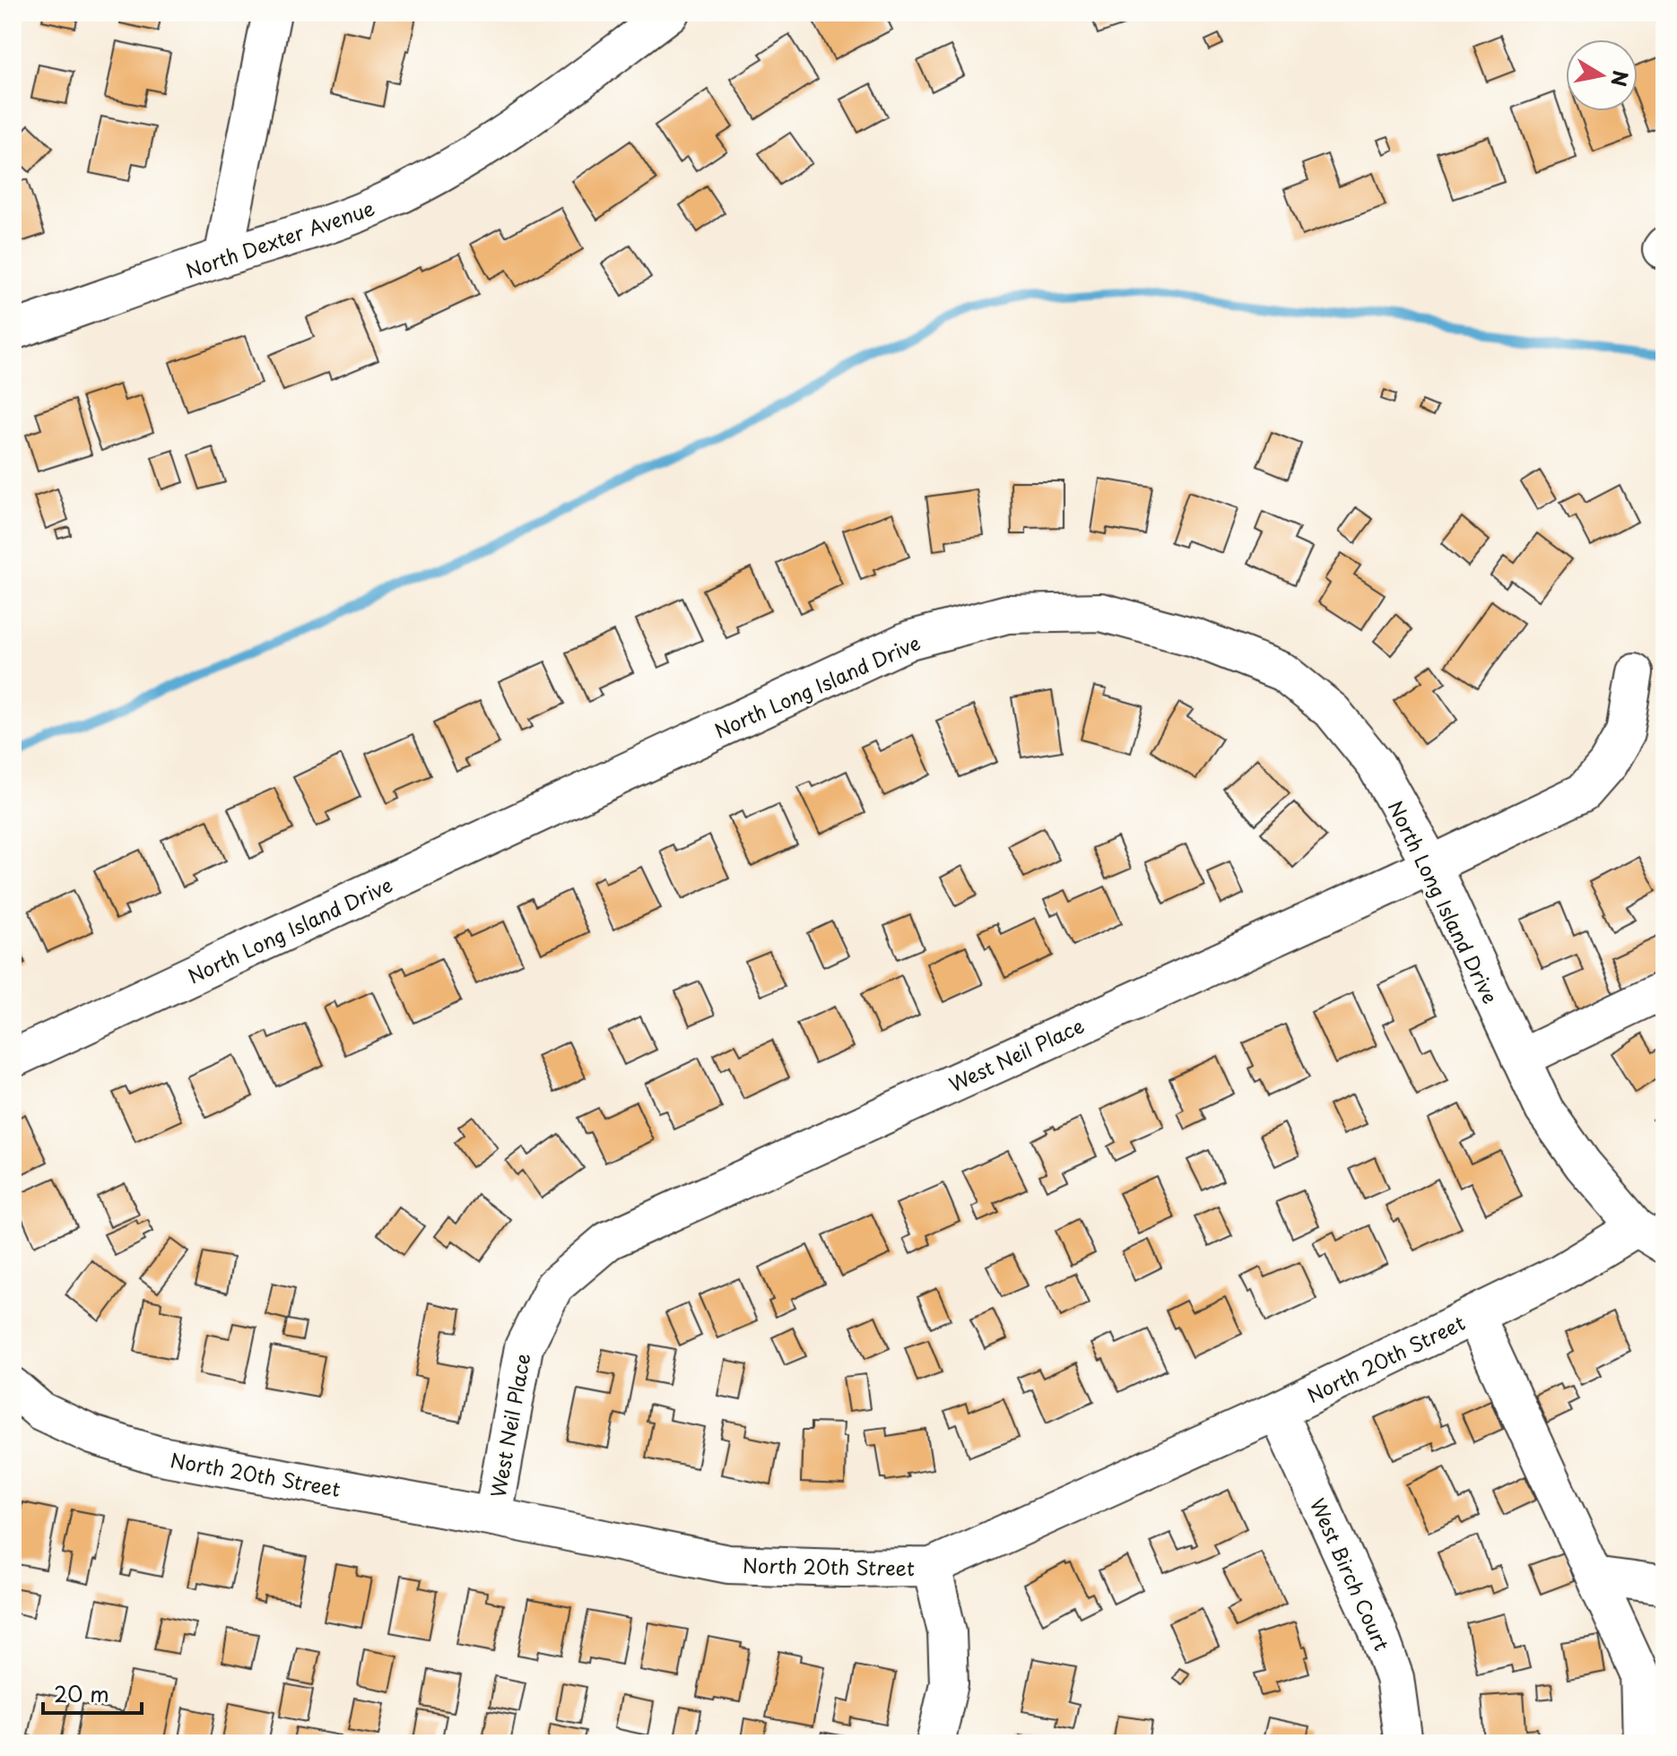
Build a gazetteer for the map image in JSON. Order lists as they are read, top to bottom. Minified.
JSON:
{"streets":{"street":["North Dexter Avenue","North Long Island Drive","West Neil Place","North 20th Street","West Birch Court"]},"crossings":[["North Long Island Drive","West Neil Place"],["North Long Island Drive","North 20th Street"],["West Neil Place","North 20th Street"],["North 20th Street","West Birch Court"]],"scale_bar":"20 m","north":"right"}
